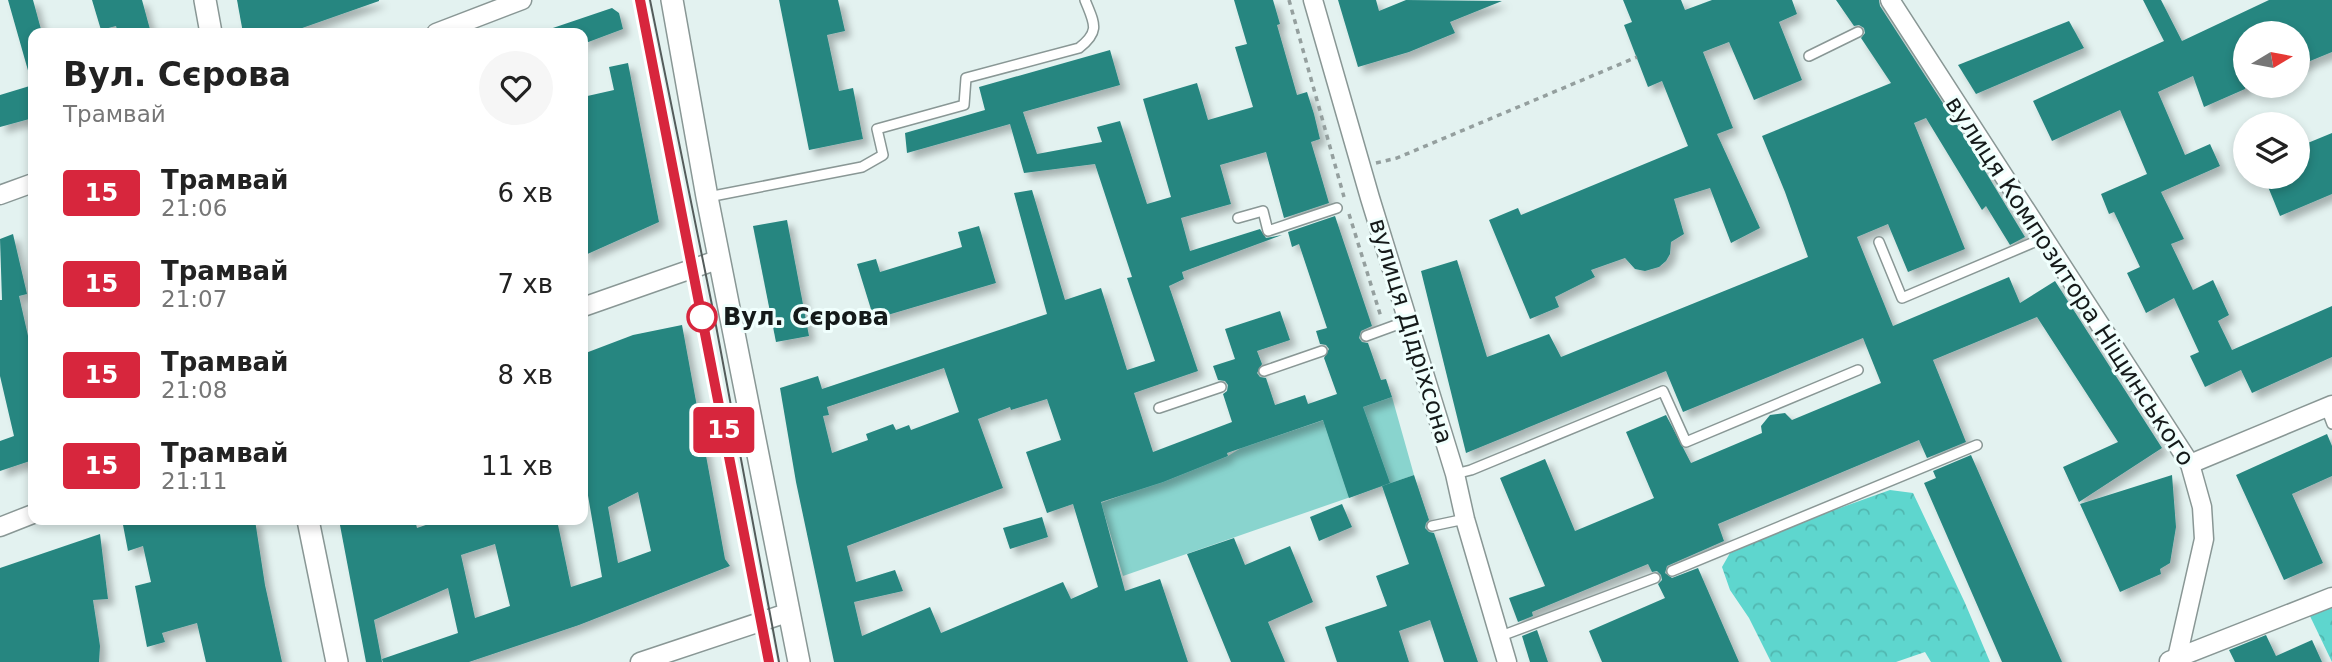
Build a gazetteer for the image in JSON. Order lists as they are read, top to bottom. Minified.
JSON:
{"streets":{"street":["вулиця Композитора Ніщинського","вулиця Дідріхсона"]},"places":["Вул. Сєрова"],"lines":["tram line 15"],"north":"right","page":{"on_map":"15","heading":["Вул. Сєрова","Трамвай"],"list":[{"mark":"15","name":"Трамвай","note":"21:06","value":"6 хв"},{"mark":"15","name":"Трамвай","note":"21:07","value":"7 хв"},{"mark":"15","name":"Трамвай","note":"21:08","value":"8 хв"},{"mark":"15","name":"Трамвай","note":"21:11","value":"11 хв"}]}}
